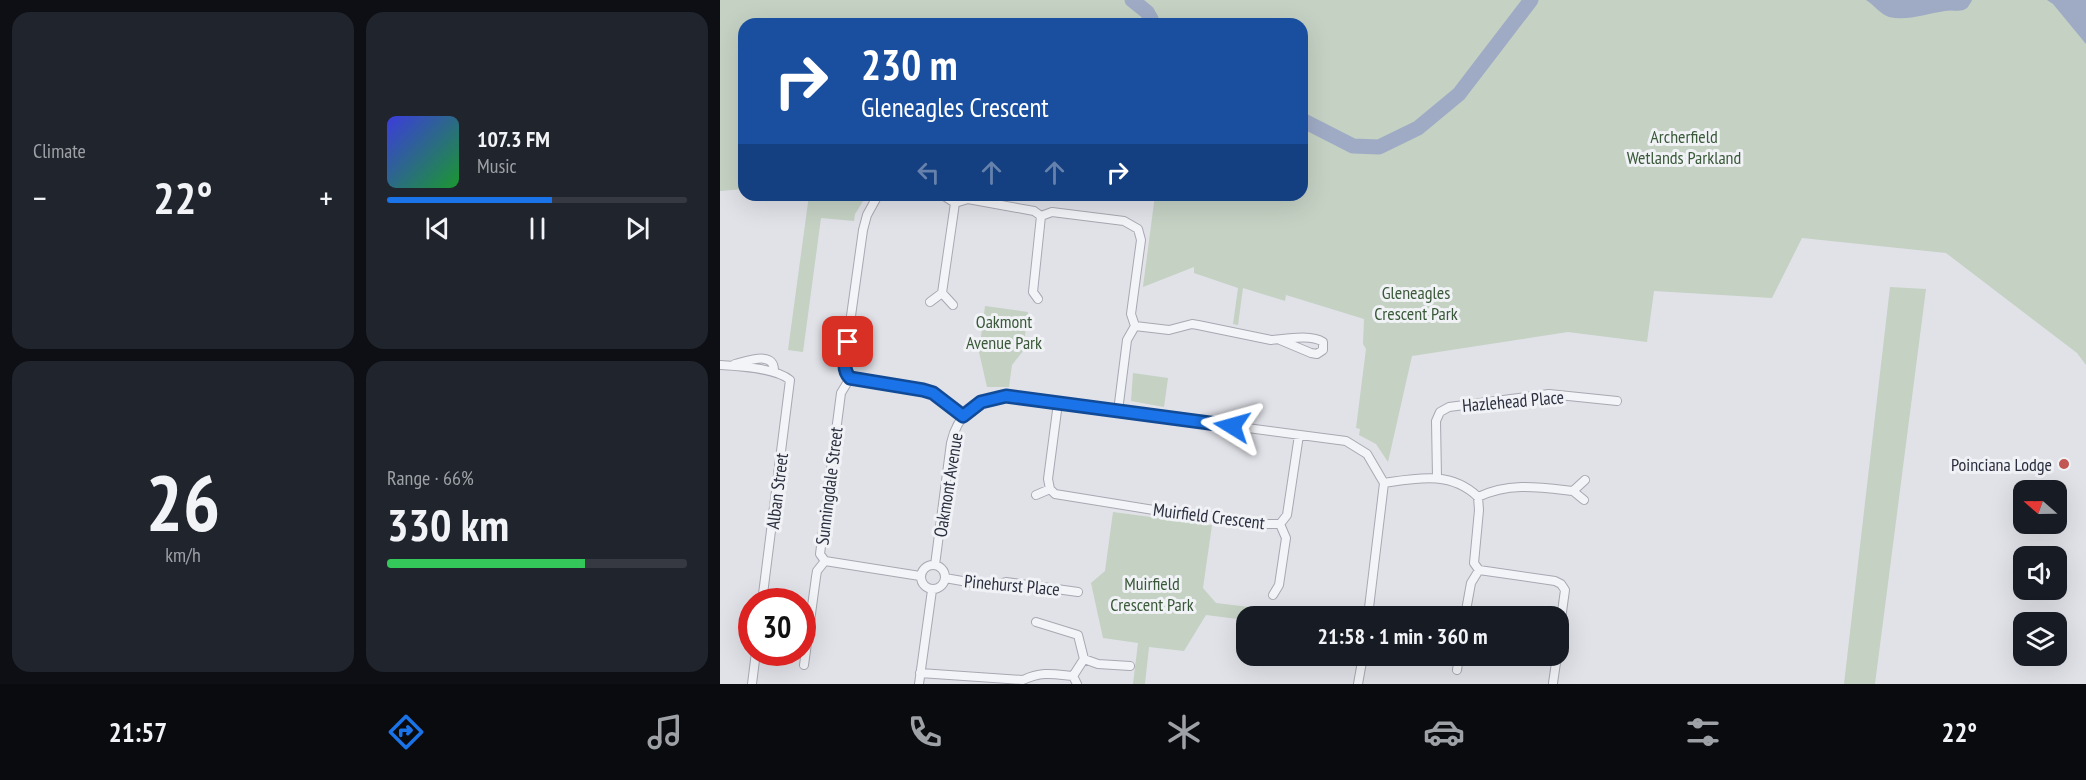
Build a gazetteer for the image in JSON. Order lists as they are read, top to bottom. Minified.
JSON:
{"streets":{"street":["Hazlehead Place","Oakmont Avenue","Sunningdale Street","Alban Street","Muirfield Crescent","Pinehurst Place"]},"crossings":[["Oakmont Avenue","Muirfield Crescent"],["Oakmont Avenue","Pinehurst Place"]],"parks":["Archerfield Wetlands Parkland","Gleneagles Crescent Park","Oakmont Avenue Park","Muirfield Crescent Park"],"places":["Poinciana Lodge"],"north":"left","page":{"tile":["Climate",["26","km/h"],["Range · 66%","330 km"]],"turn":["230 m","Gleneagles Crescent"],"song":["107.3 FM","Music"],"heat":["−","22°","+"],"limit":"30","trip":"21:58 · 1 min · 360 m","tabs":["21:57","22°"]}}
